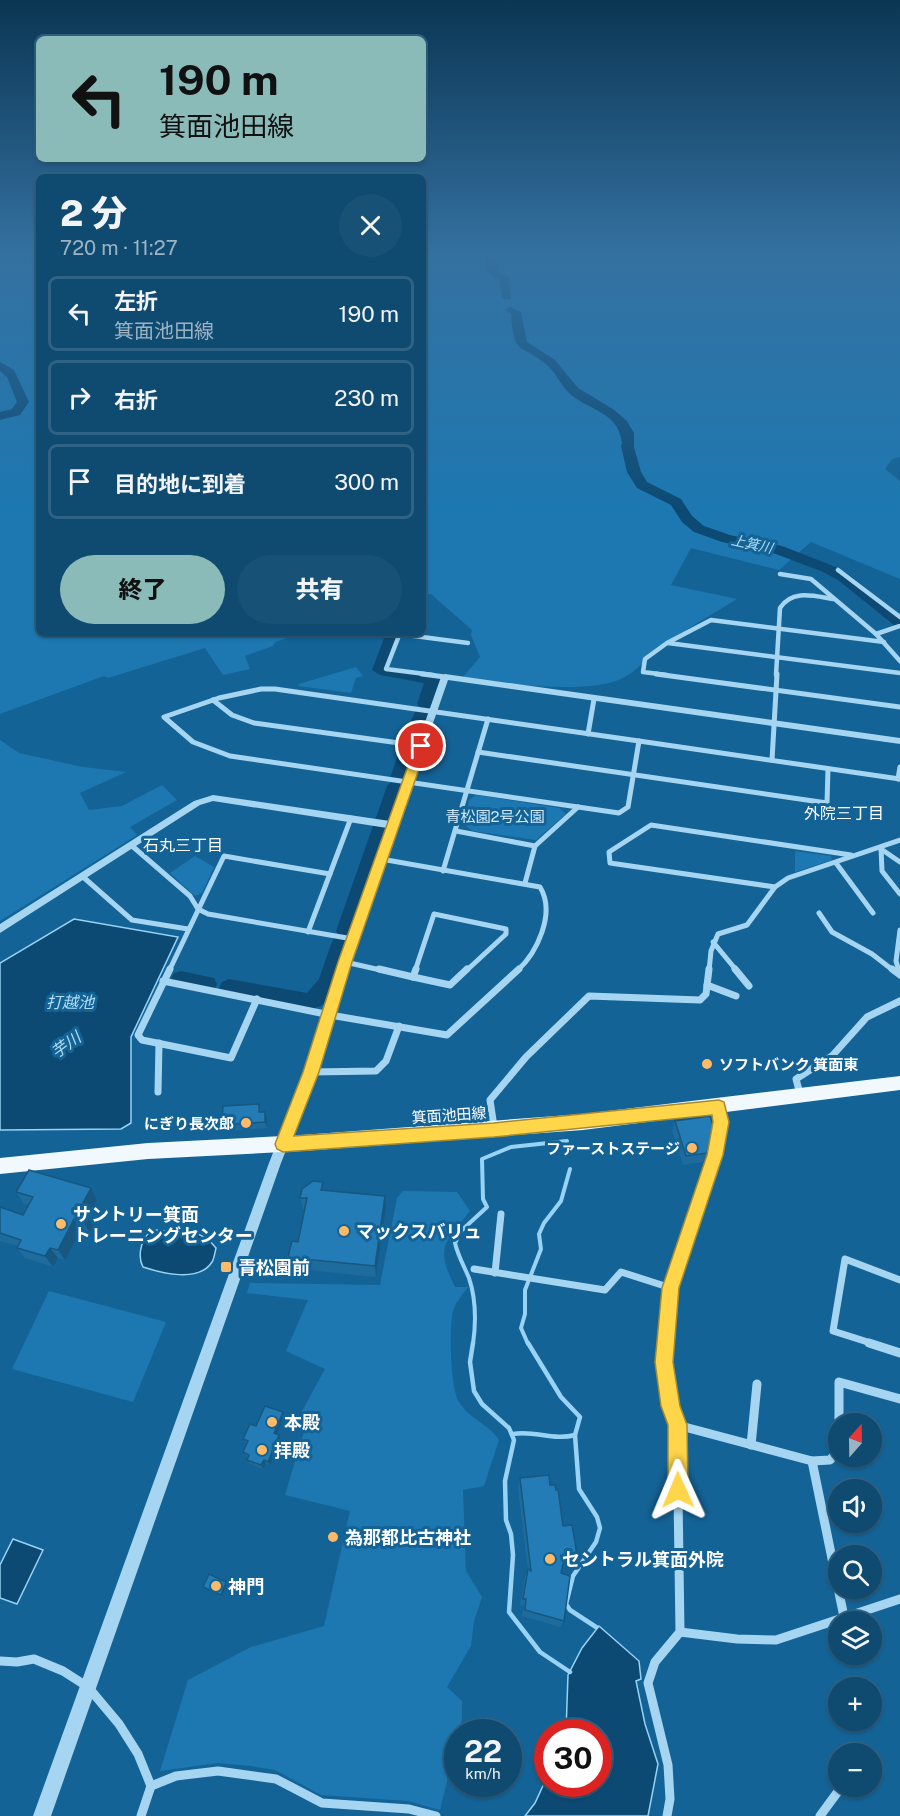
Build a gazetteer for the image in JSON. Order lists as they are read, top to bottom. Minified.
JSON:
{"streets":{"main road":["箕面池田線"]},"districts":["外院三丁目","石丸三丁目"],"water":["上箕川","打越池","芋川"],"parks":["青松園2号公園"],"places":{"other":["ソフトバンク 箕面東","にぎり長次郎","ファーストステージ","サントリー箕面 トレーニングセンター","マックスバリュ","本殿","拝殿","為那都比古神社","セントラル箕面外院","神門"],"transit":["青松園前"]},"north":"top","page":{"turn":["190 m","箕面池田線"],"heading":["2 分","720 m · 11:27"],"list":[{"name":"左折","note":"箕面池田線","value":"190 m"},{"name":"右折","value":"230 m"},{"name":"目的地に到着","value":"300 m"}],"buttons":["終了","共有"],"map_buttons":["+","−"],"speed":"22 km/h","limit":"30"}}
